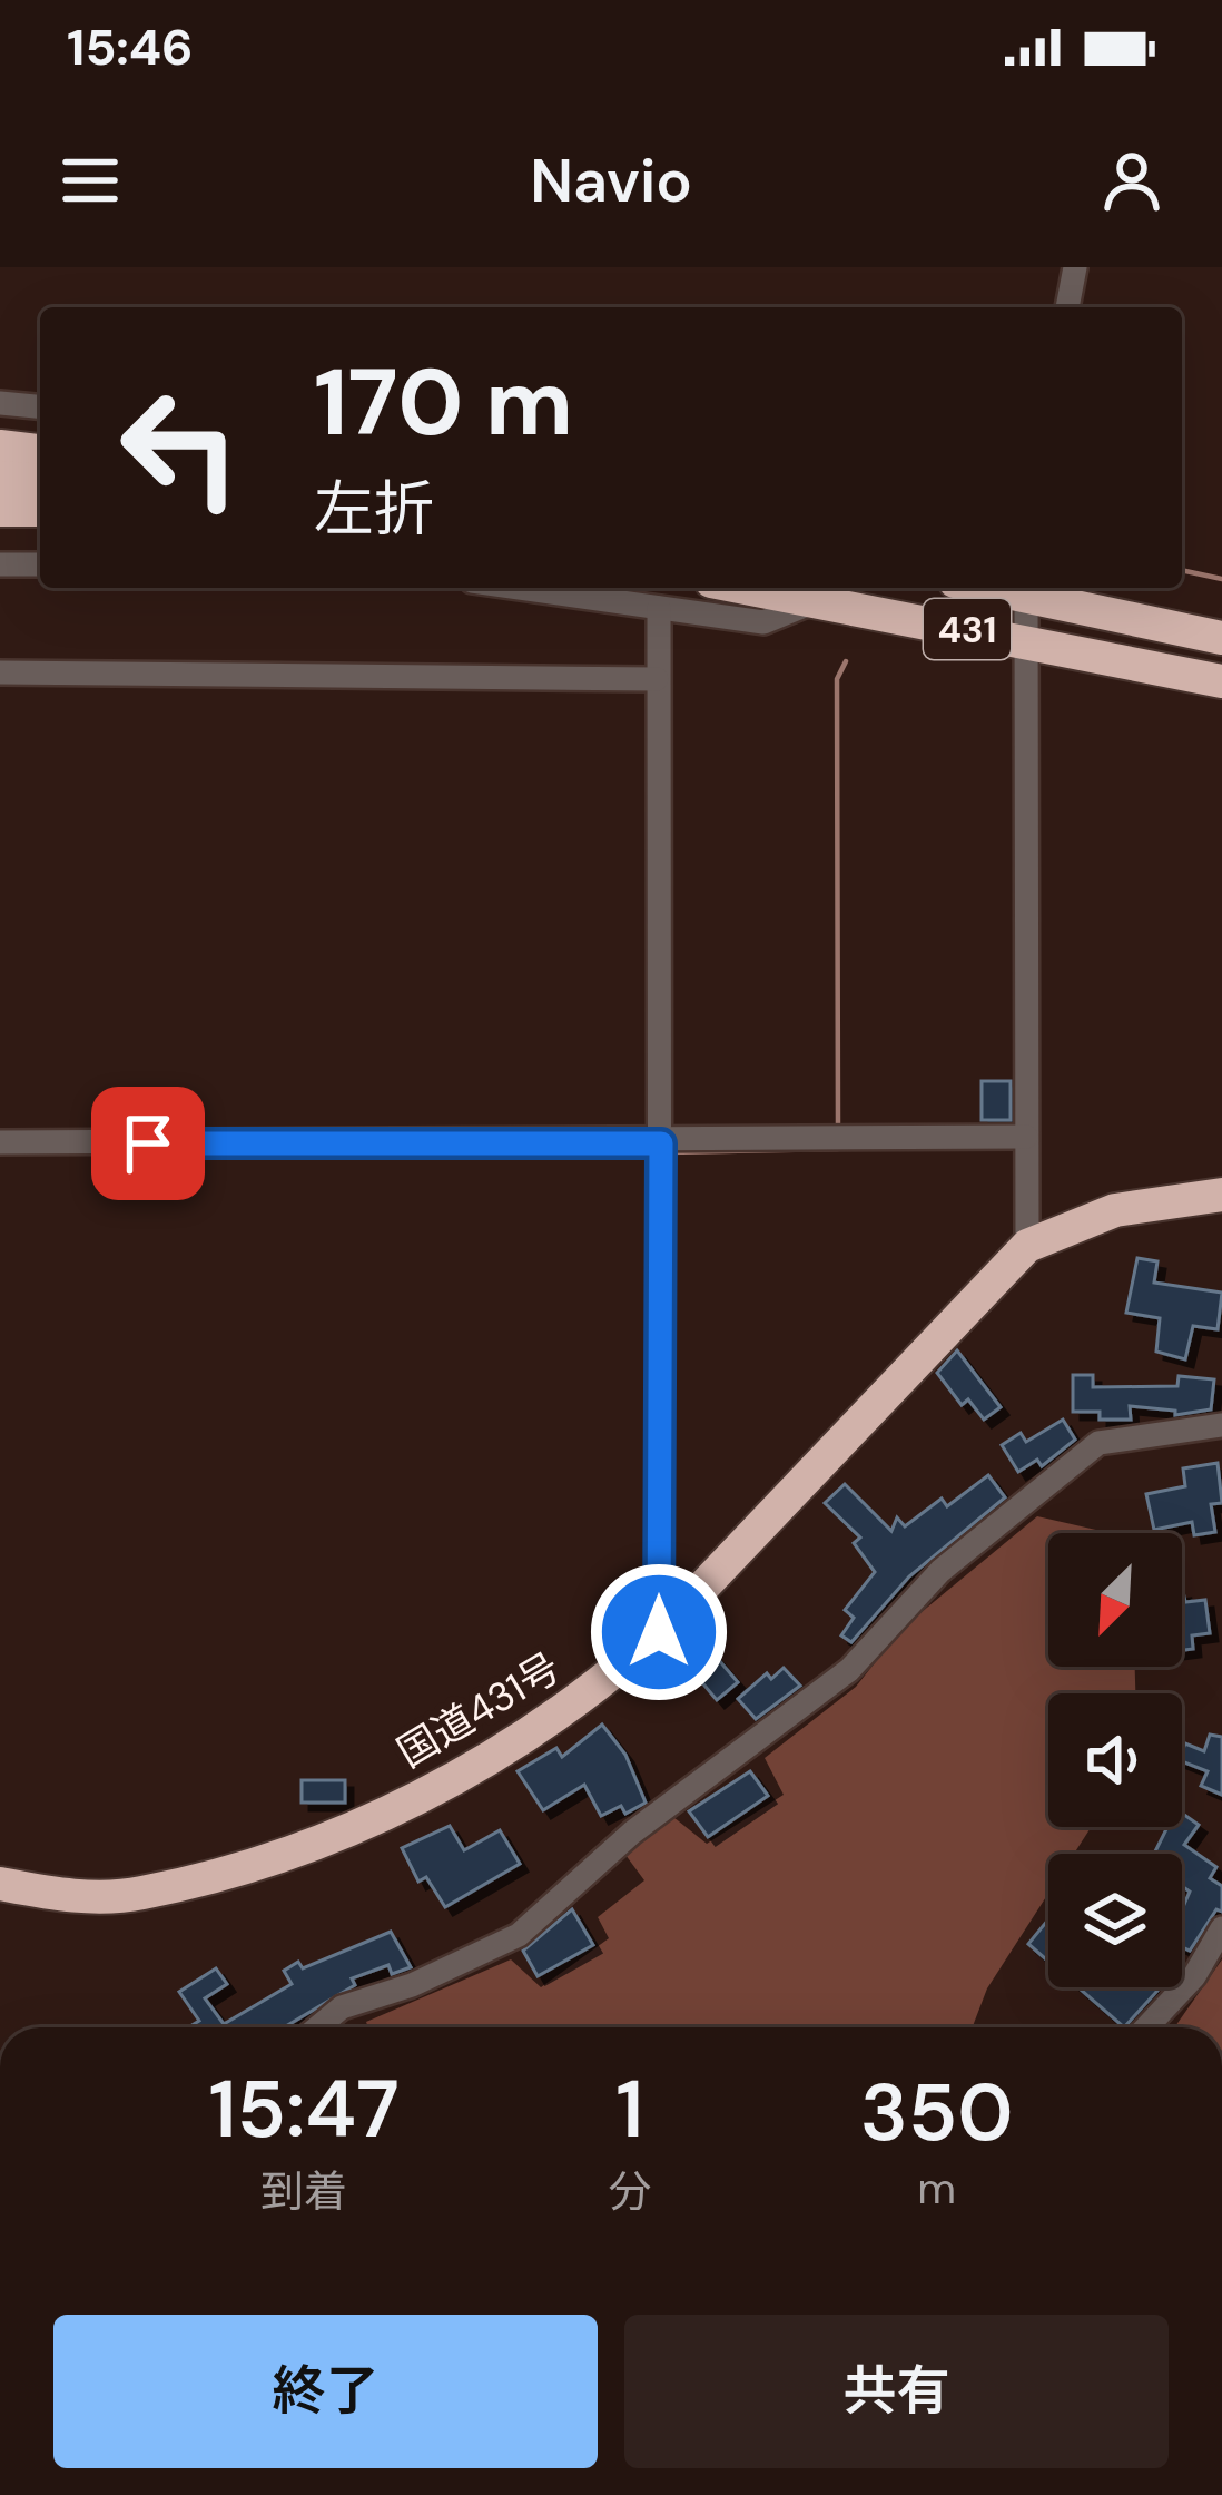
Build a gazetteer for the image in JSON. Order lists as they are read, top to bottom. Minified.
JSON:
{"streets":{"highway":["431","国道431号"]},"north":"bottom left","page":{"status":"15:46","header":"Navio","turn":["170 m","左折"],"eta":["15:47","到着","1","分","350","m"],"buttons":["終了","共有"]}}
